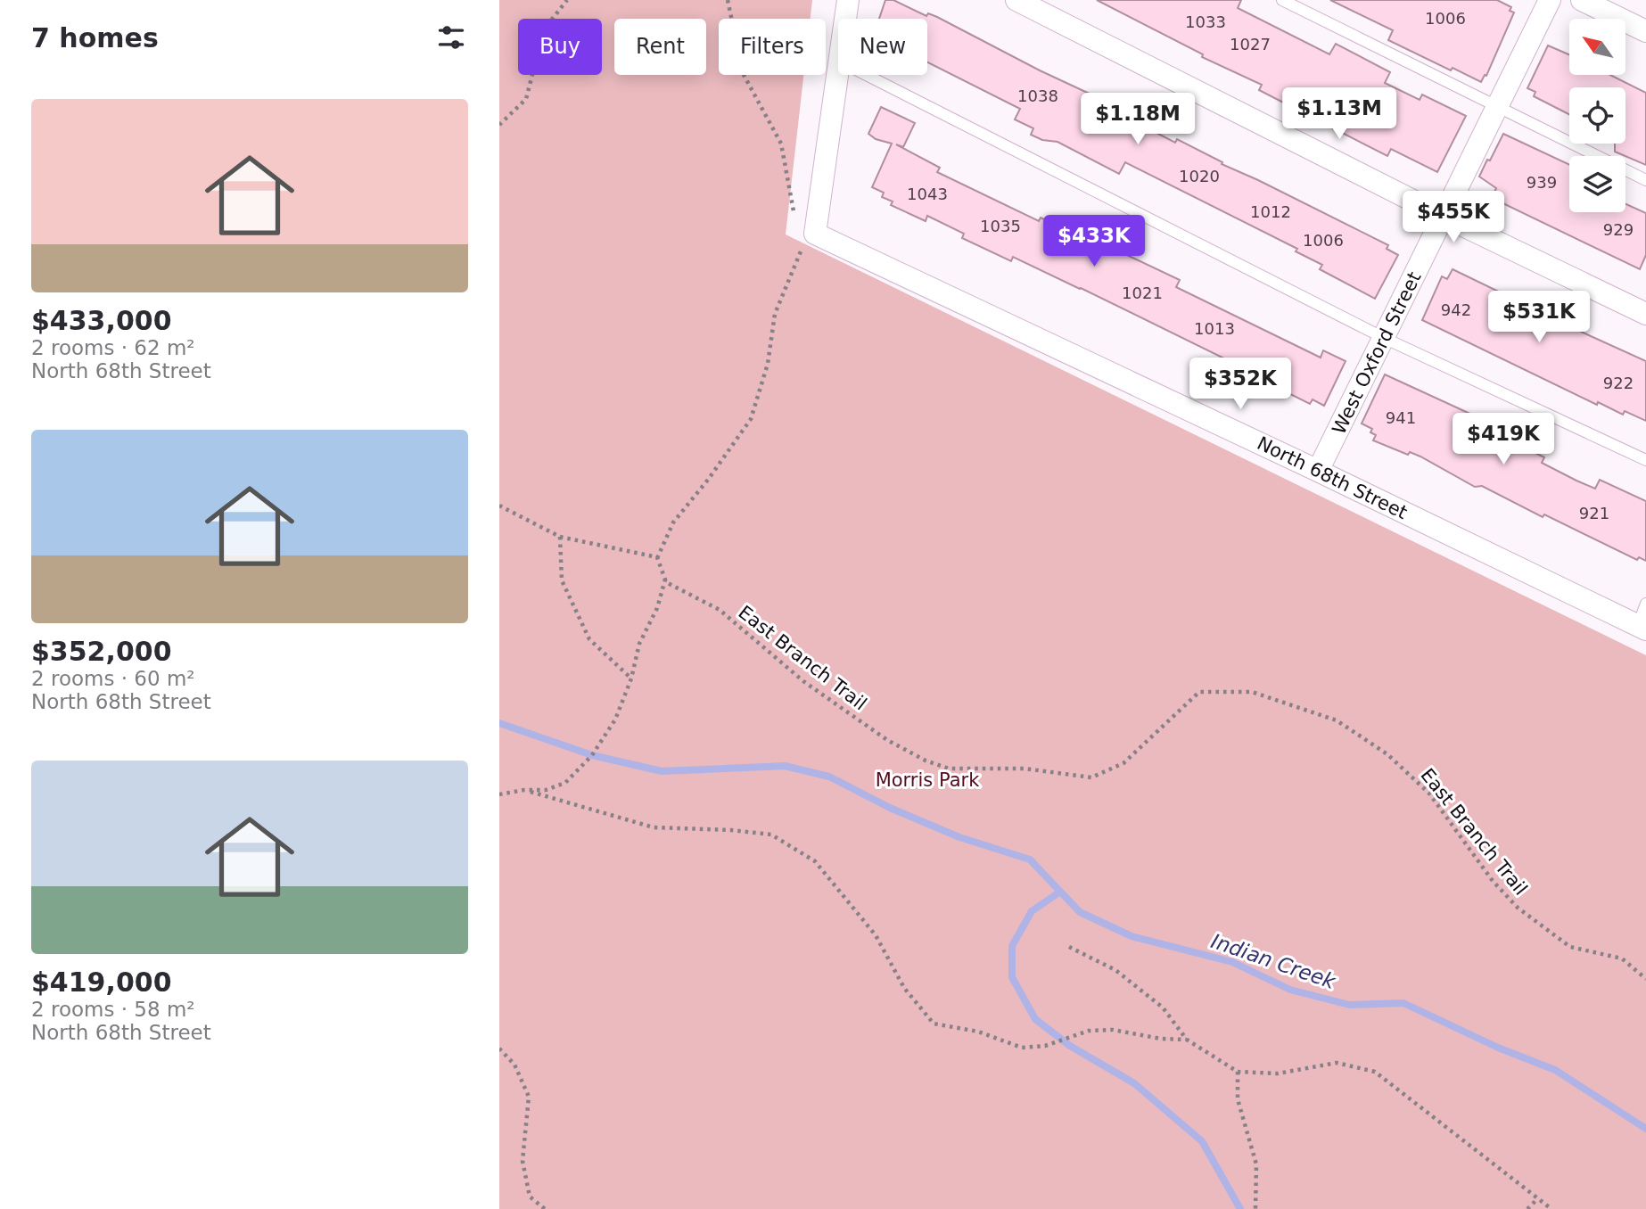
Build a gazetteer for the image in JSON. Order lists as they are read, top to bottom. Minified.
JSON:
{"streets":{"street":["West Oxford Street","North 68th Street"],"path":["East Branch Trail"]},"crossings":[["West Oxford Street","North 68th Street"]],"water":["Indian Creek"],"parks":["Morris Park"],"house_numbers":["1006","1033","1027","1038","1020","939","1043","1012","1035","929","1006","1021","942","1013","922","941","921"],"north":"top left","page":{"heading":"7 homes","chip":["Buy","Rent","Filters","New"],"list":[{"name":"$433,000","note":"2 rooms · 62 m² · North 68th Street"},{"name":"$352,000","note":"2 rooms · 60 m² · North 68th Street"},{"name":"$419,000","note":"2 rooms · 58 m² · North 68th Street"}],"price":["$1.13M","$1.18M","$455K","$433K","$531K","$352K","$419K"]}}
